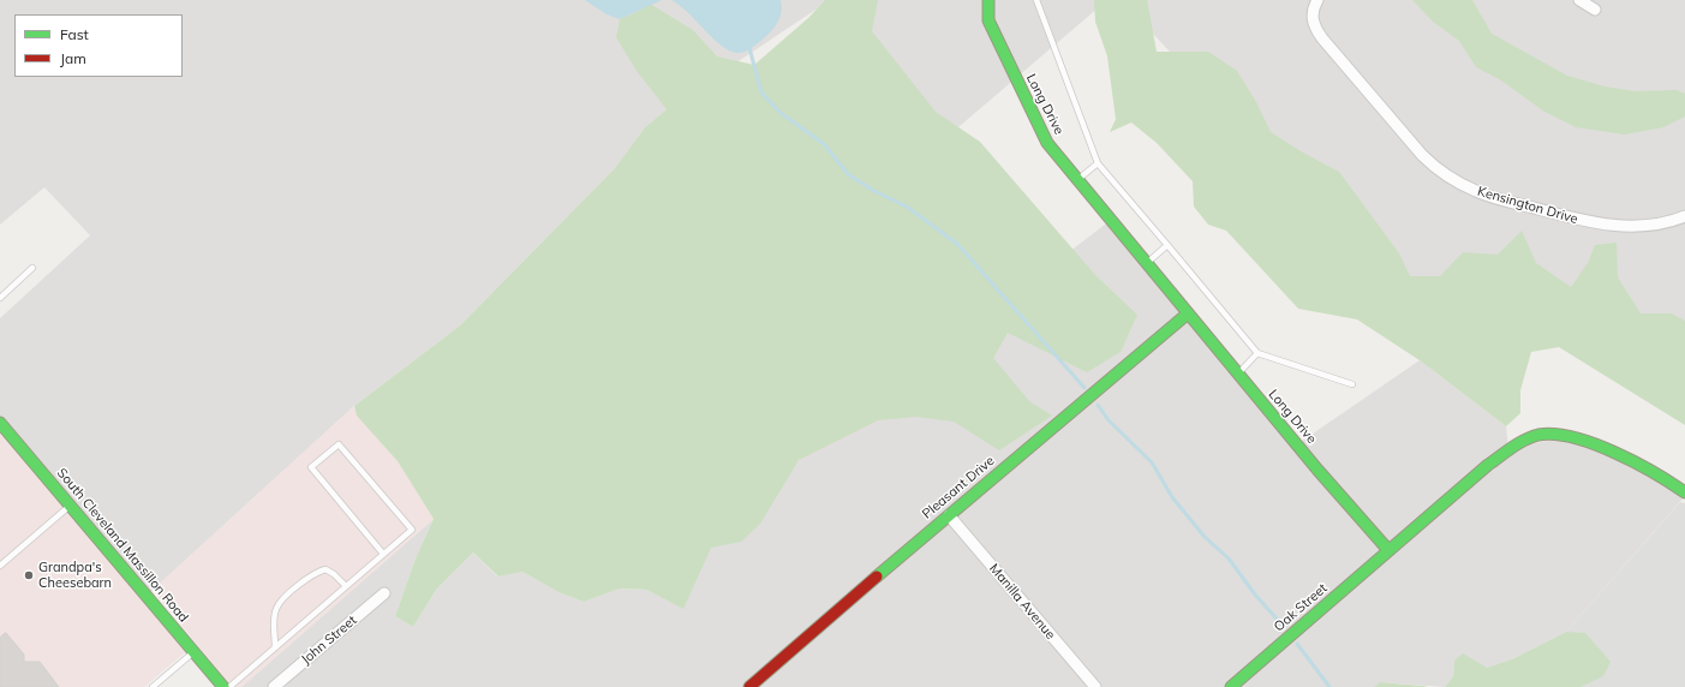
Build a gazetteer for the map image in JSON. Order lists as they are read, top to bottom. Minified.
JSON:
{"streets":{"street":["Long Drive","Kensington Drive","Pleasant Drive","South Cleveland Massillon Road","Manilla Avenue","Oak Street","John Street"]},"crossings":[["Long Drive","Pleasant Drive"],["Long Drive","Oak Street"],["Pleasant Drive","Manilla Avenue"]],"places":["Grandpa's Cheesebarn"],"legend":["Fast","Jam"]}
